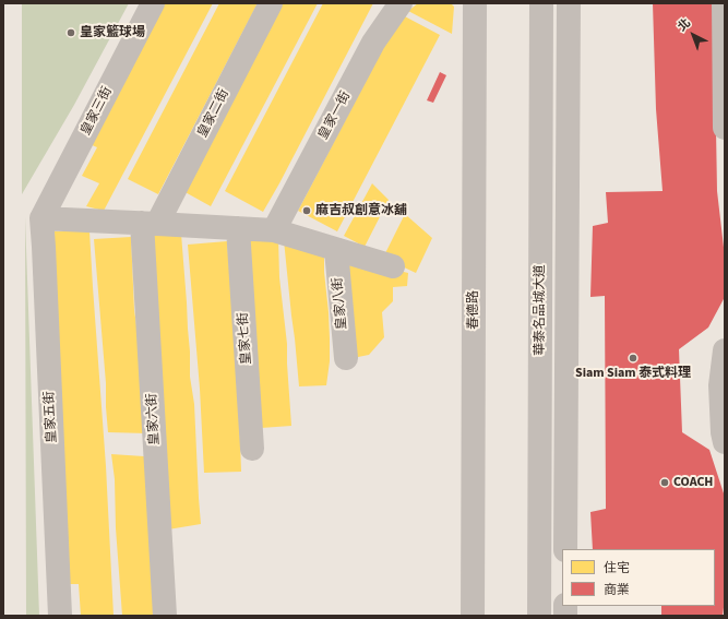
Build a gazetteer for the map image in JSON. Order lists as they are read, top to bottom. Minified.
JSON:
{"streets":{"street":["皇家三街","皇家二街","皇家一街","皇家八街","春德路","華泰名品城大道","皇家七街","皇家五街","皇家六街"]},"crossings":[["皇家三街","皇家五街"],["皇家二街","皇家六街"]],"places":["皇家籃球場","麻吉叔創意冰舖","Siam Siam 泰式料理","COACH"],"legend":["住宅","商業"],"north":"top left"}
